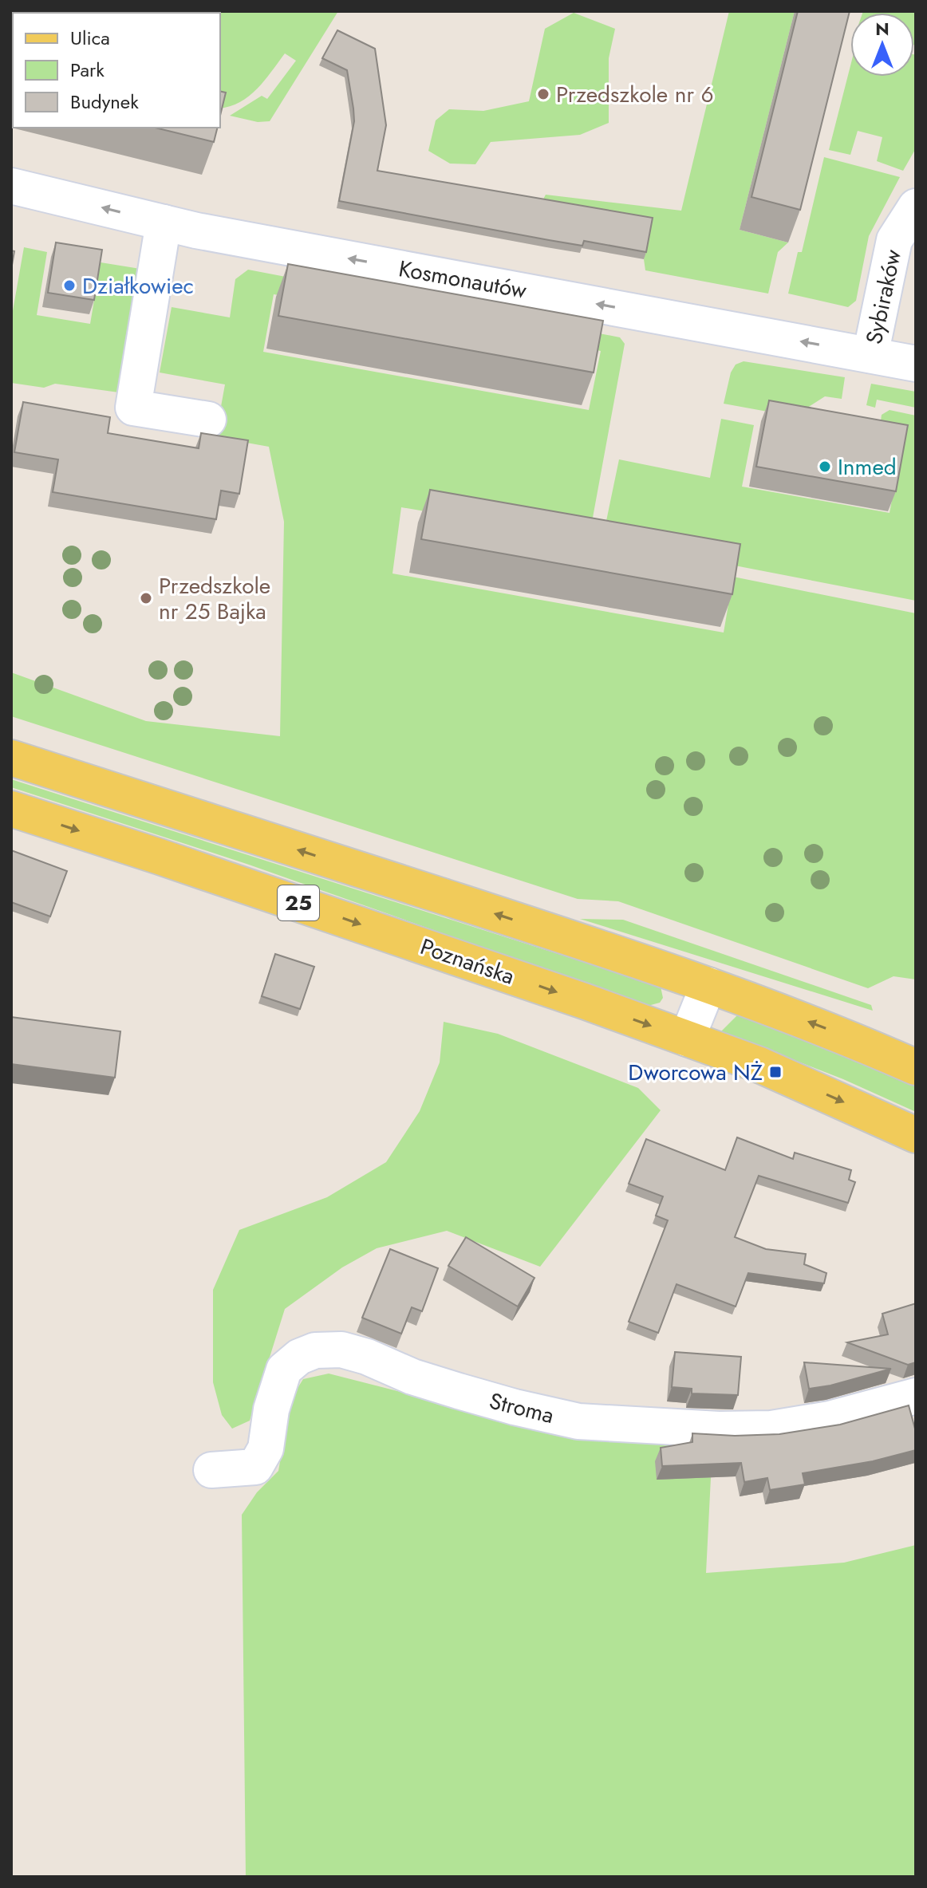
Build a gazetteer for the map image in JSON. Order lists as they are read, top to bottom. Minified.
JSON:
{"streets":{"main road":["25","Poznańska"],"street":["Kosmonautów","Sybiraków","Stroma"]},"crossings":[["Kosmonautów","Sybiraków"]],"one_way":["Kosmonautów"],"places":{"other":["Przedszkole nr 6","Działkowiec","Inmed","Przedszkole nr 25 Bajka"],"transit":["Dworcowa NŻ"]},"legend":["Ulica","Park","Budynek"],"north":"top"}
